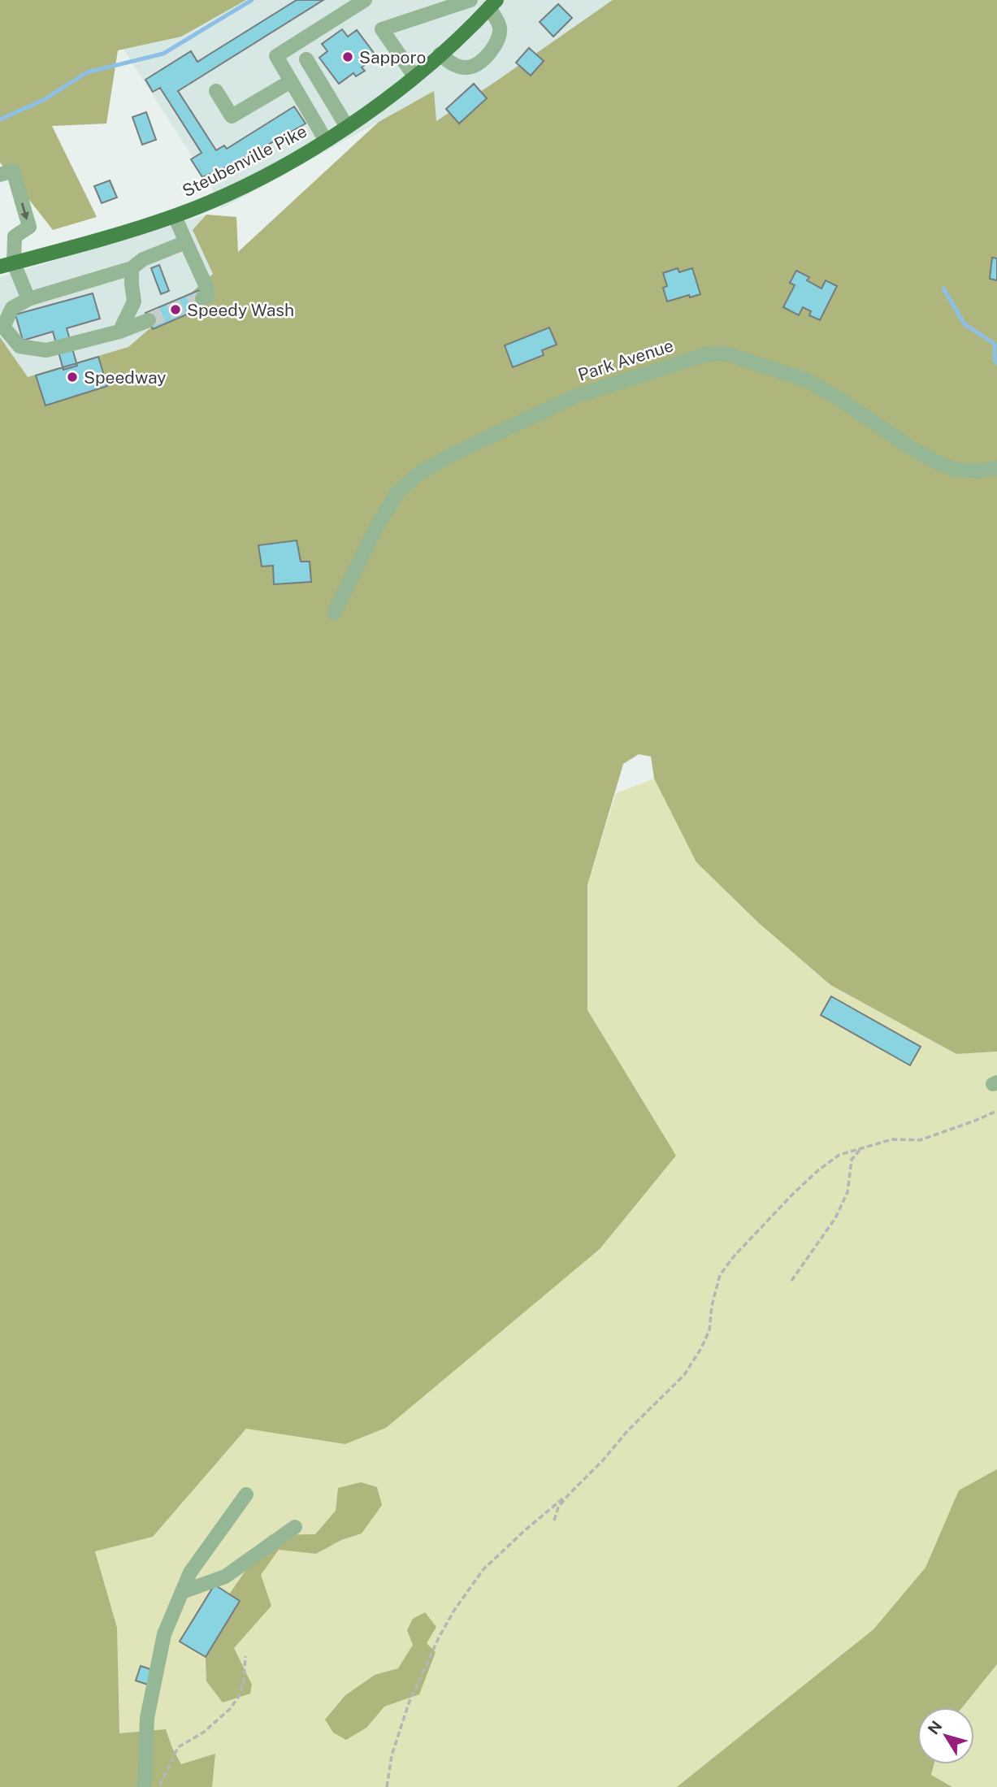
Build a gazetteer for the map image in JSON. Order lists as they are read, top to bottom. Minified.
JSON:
{"streets":{"main road":["Steubenville Pike"],"street":["Park Avenue"]},"places":["Sapporo","Speedy Wash","Speedway"],"north":"top left"}
